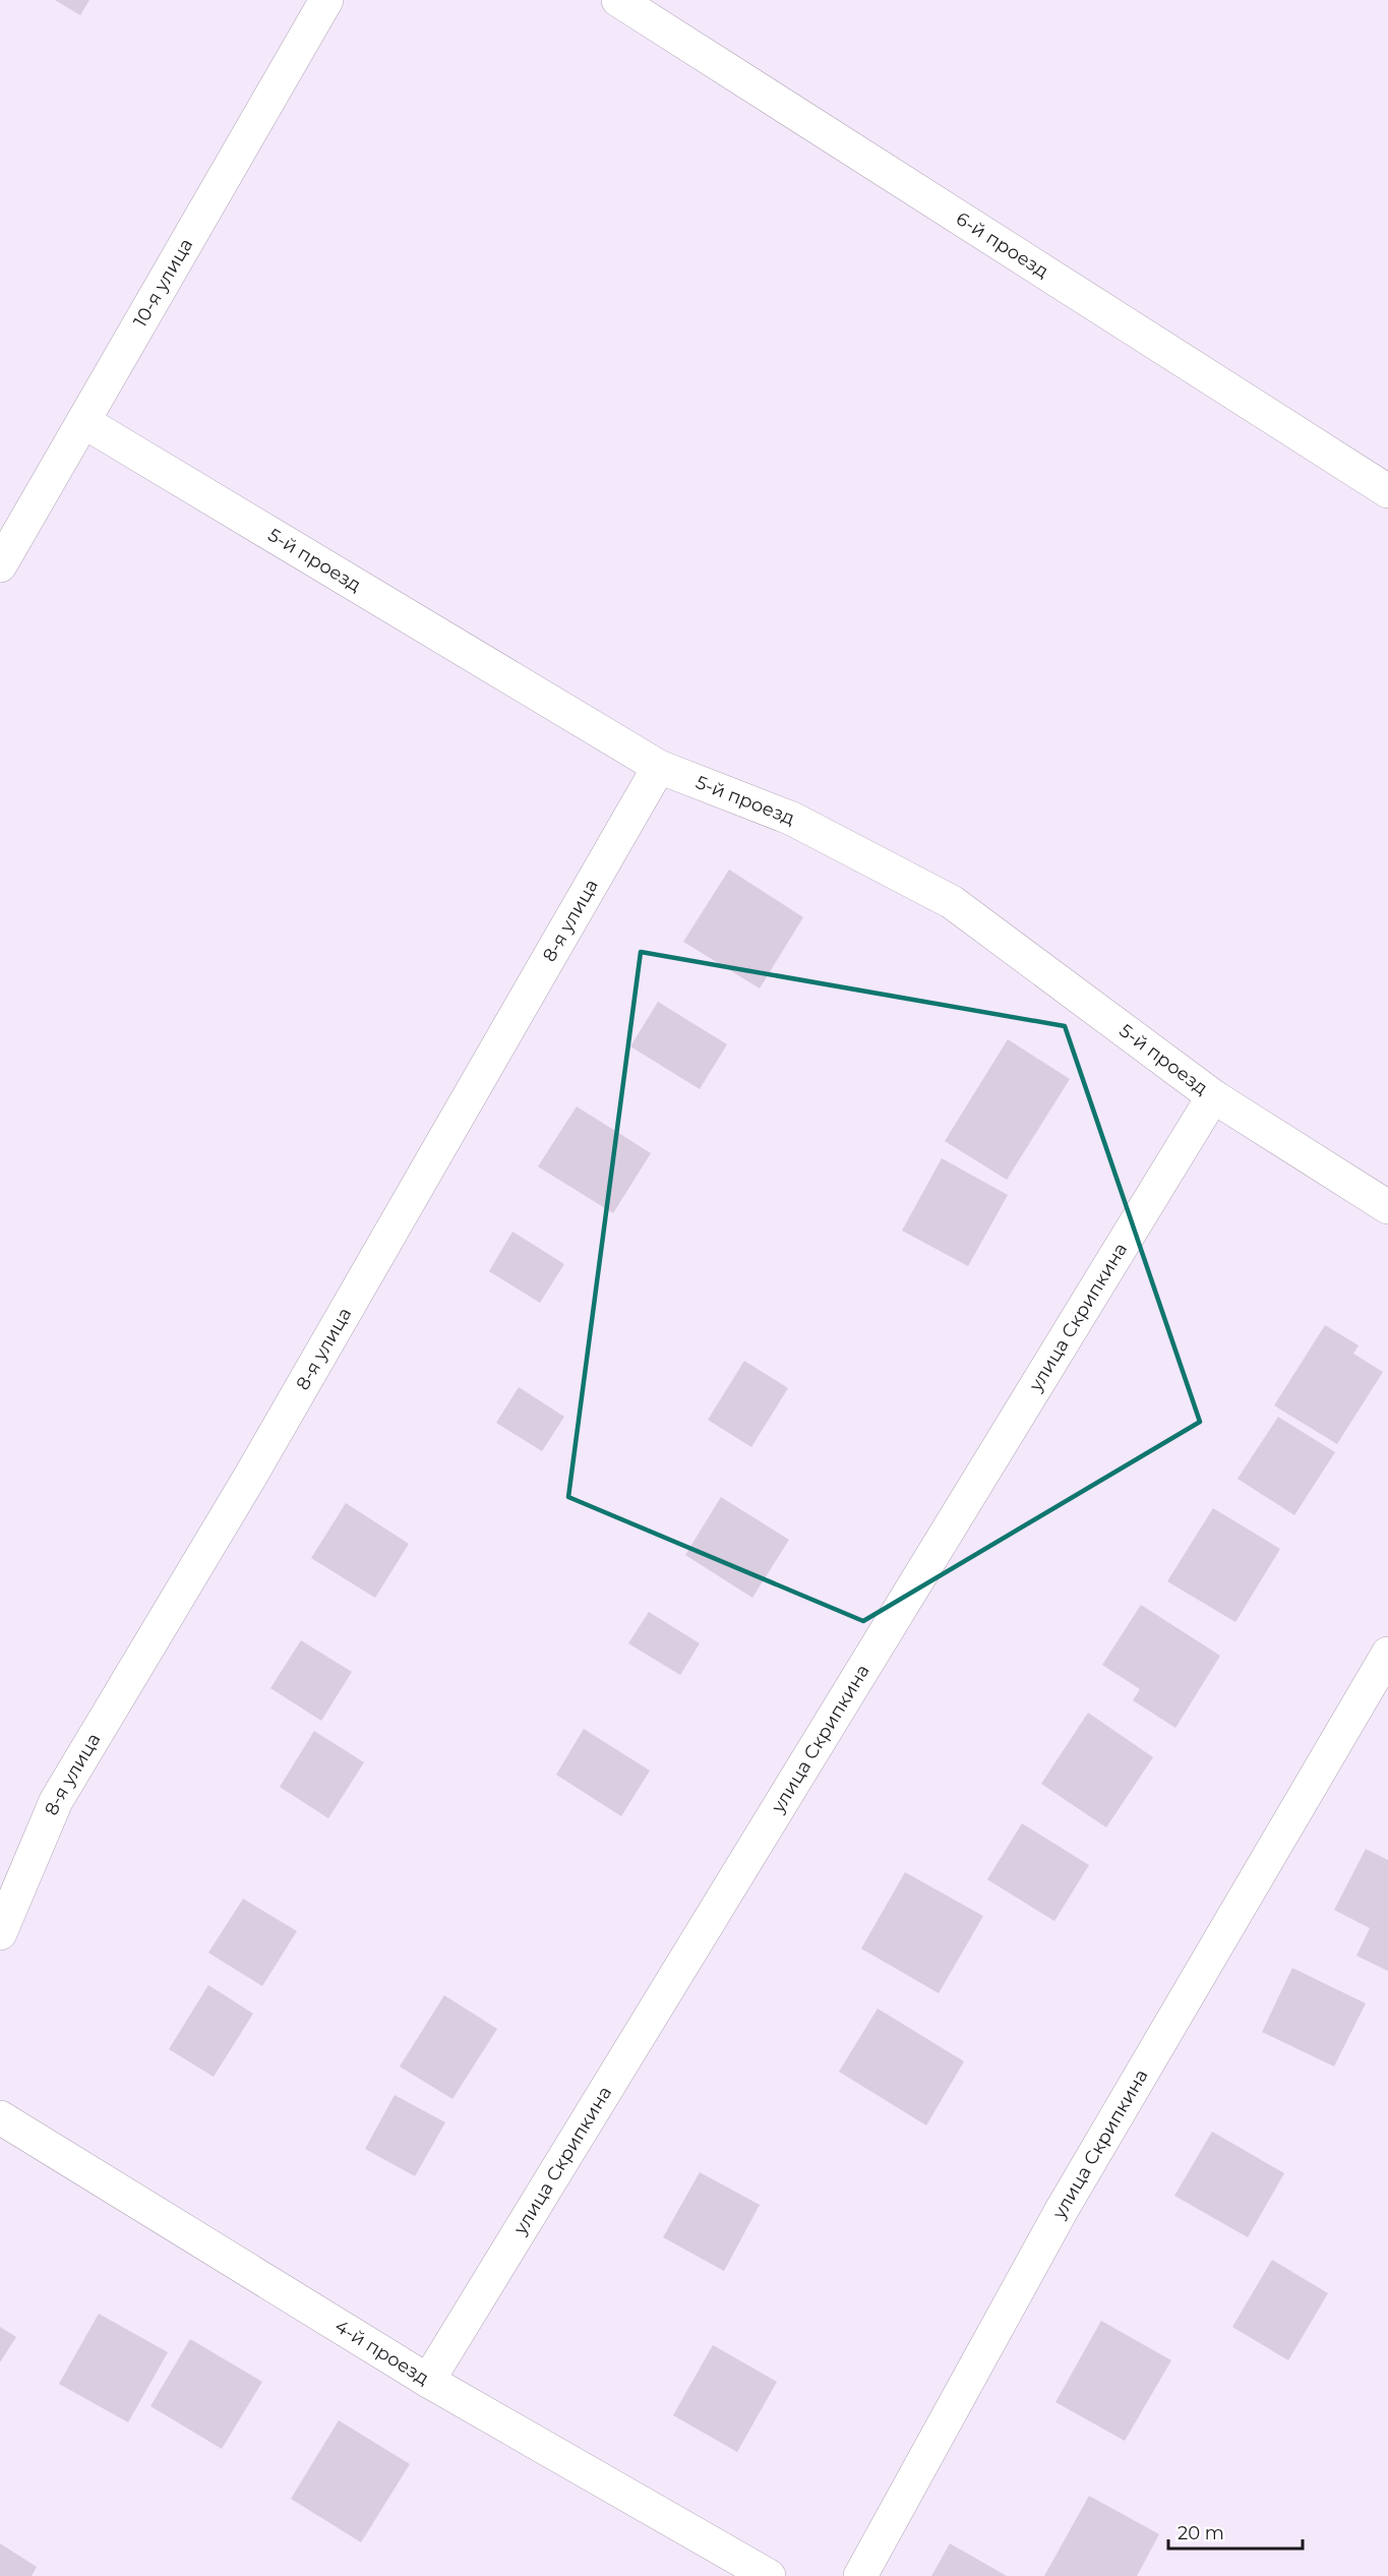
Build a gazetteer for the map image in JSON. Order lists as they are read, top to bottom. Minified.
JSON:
{"streets":{"street":["6-й проезд","10-я улица","5-й проезд","8-я улица","улица Скрипкина","4-й проезд"]},"crossings":[["10-я улица","5-й проезд"],["5-й проезд","8-я улица"],["5-й проезд","улица Скрипкина"],["улица Скрипкина","4-й проезд"]],"scale_bar":"20 m"}
